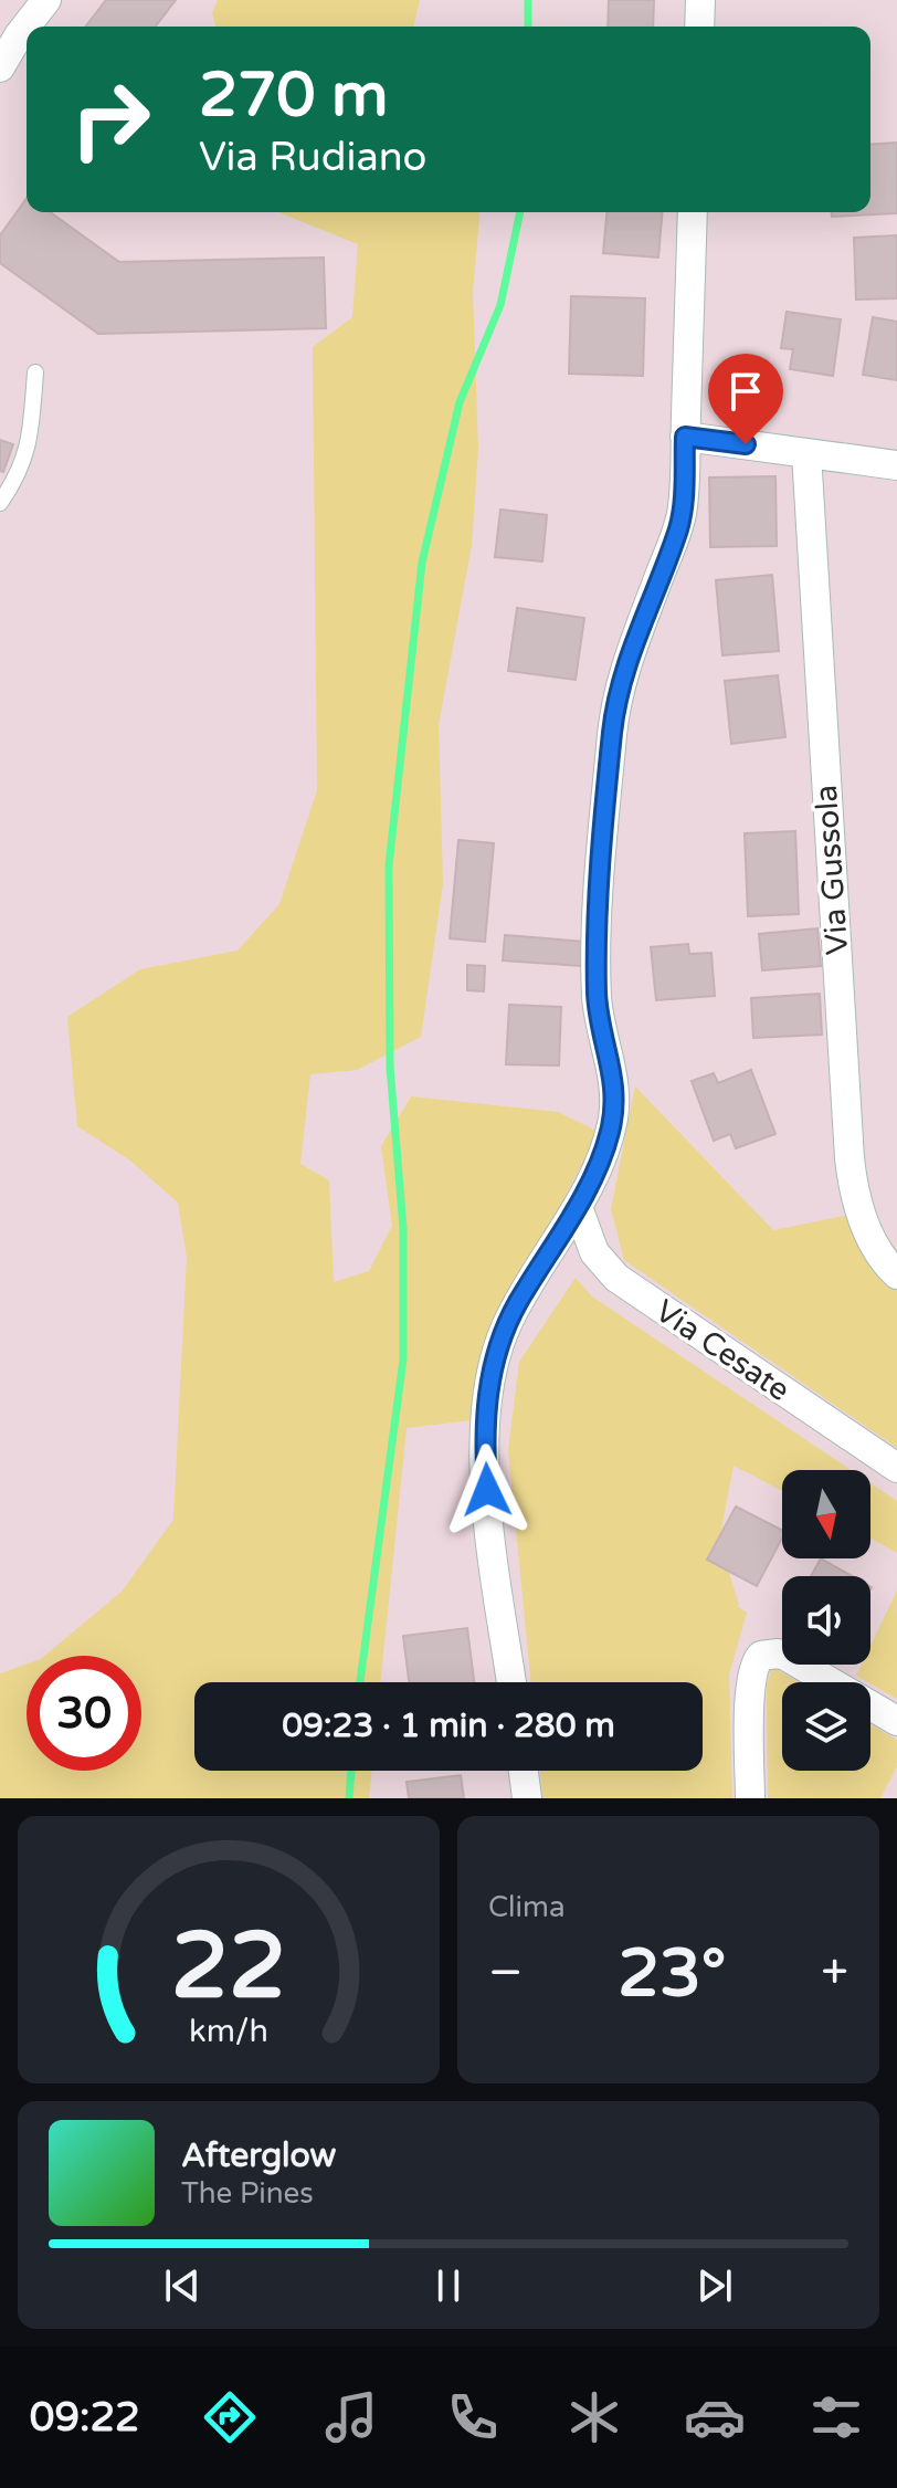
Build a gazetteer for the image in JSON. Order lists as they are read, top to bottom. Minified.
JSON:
{"streets":{"street":["Via Gussola","Via Cesate"]},"north":"bottom","page":{"turn":["270 m","Via Rudiano"],"limit":"30","trip":"09:23 · 1 min · 280 m","tile":"Clima","heat":["−","23°","+"],"song":["Afterglow","The Pines"],"tabs":"09:22","gauge":["22","km/h"]}}
